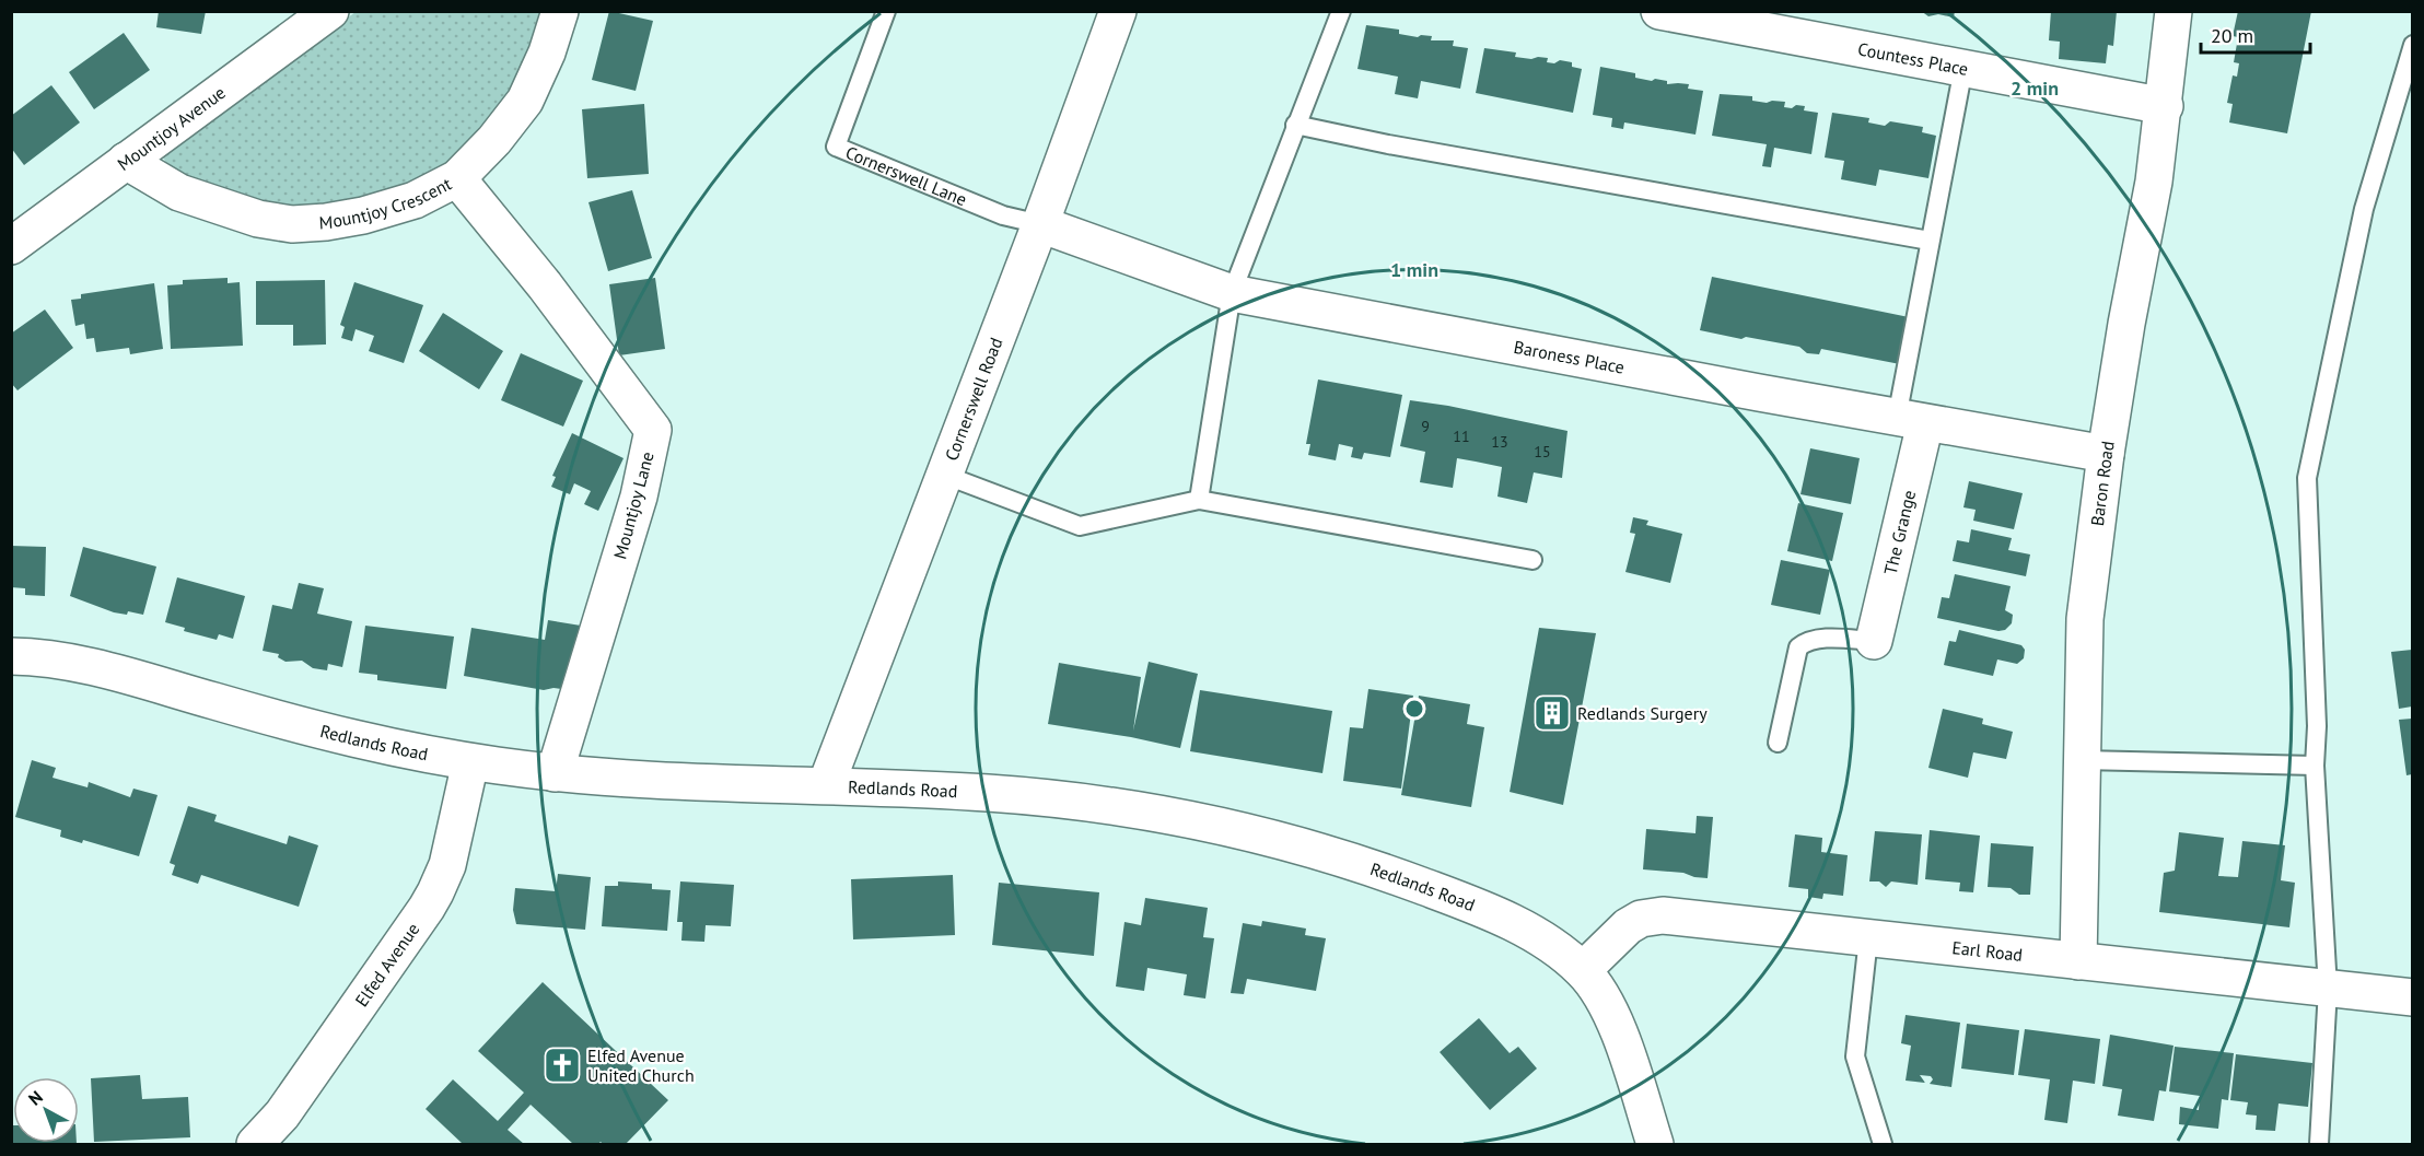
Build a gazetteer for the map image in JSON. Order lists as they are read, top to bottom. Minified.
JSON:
{"streets":{"street":["Countess Place","Mountjoy Avenue","Mountjoy Crescent","Baroness Place","Cornerswell Road","Baron Road","Mountjoy Lane","The Grange","Redlands Road","Earl Road","Elfed Avenue"],"lane":["Cornerswell Lane"]},"crossings":[["Countess Place","Baron Road"],["Mountjoy Avenue","Mountjoy Crescent"],["Cornerswell Lane","Baroness Place"],["Cornerswell Lane","Cornerswell Road"],["Mountjoy Crescent","Mountjoy Lane"],["Baroness Place","Cornerswell Road"],["Baroness Place","Baron Road"],["Baroness Place","The Grange"],["Cornerswell Road","Redlands Road"],["Baron Road","Earl Road"],["Mountjoy Lane","Redlands Road"],["Redlands Road","Earl Road"],["Redlands Road","Elfed Avenue"]],"places":{"building":["Redlands Surgery"],"church":["Elfed Avenue United Church"]},"house_numbers":["9","11","13","15"],"scale_bar":"20 m","north":"top left","rings":["2 min","1 min"]}
